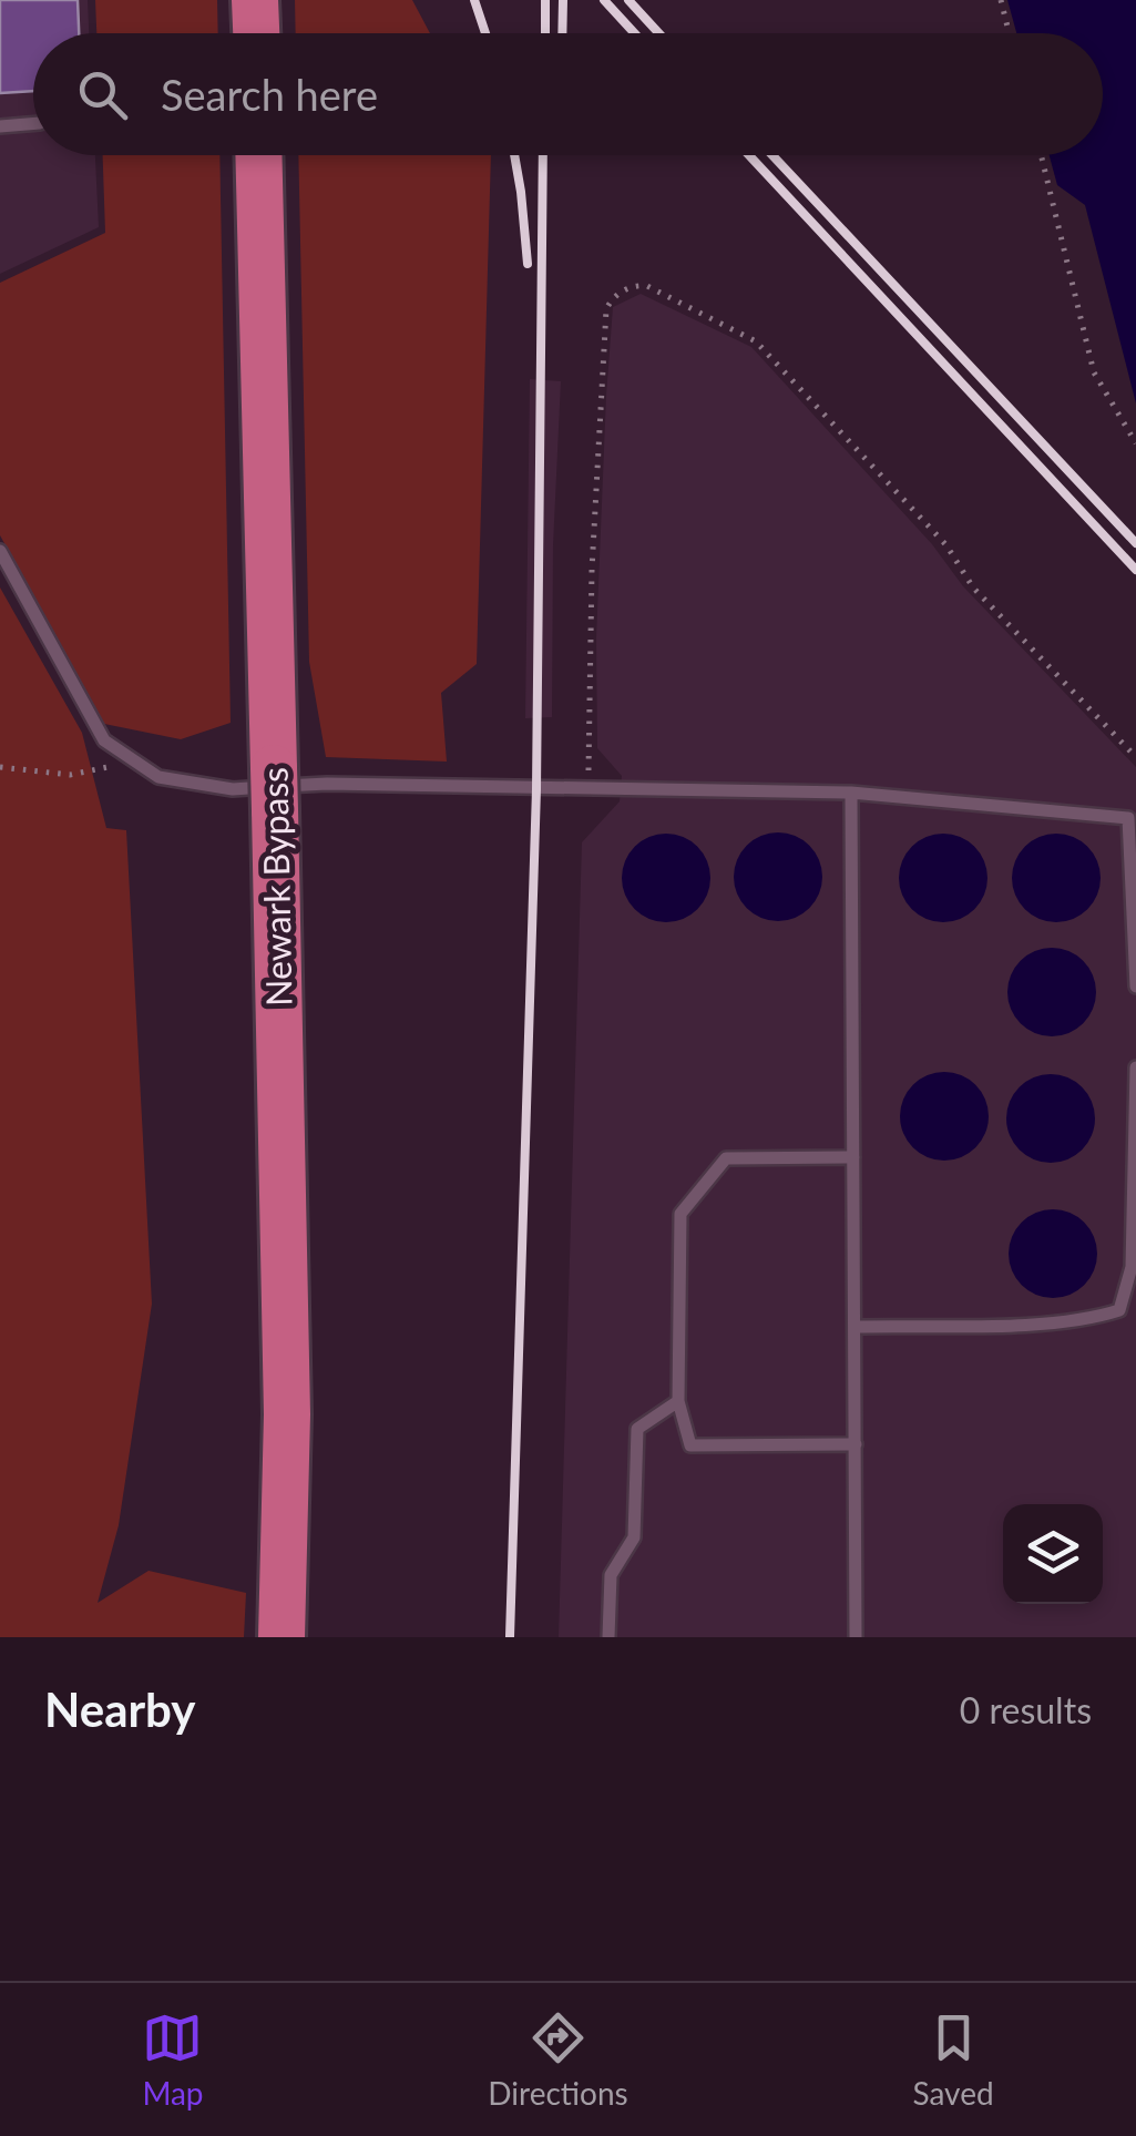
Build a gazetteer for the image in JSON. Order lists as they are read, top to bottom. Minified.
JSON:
{"streets":{"highway":["Newark Bypass"]},"page":{"search":"Search here","heading":["Nearby","0 results"],"nav":["Map","Directions","Saved"]}}
